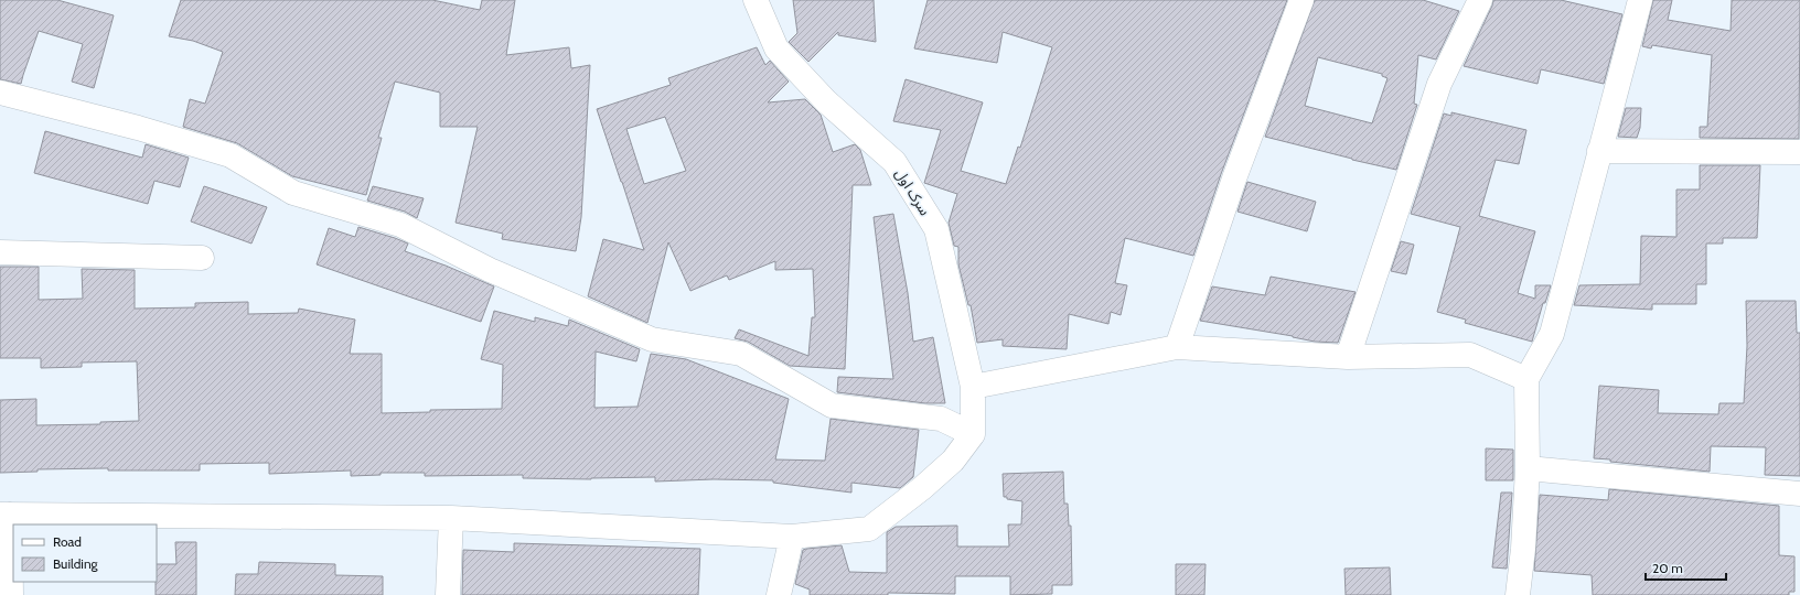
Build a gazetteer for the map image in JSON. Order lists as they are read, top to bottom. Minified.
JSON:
{"streets":{"street":["سرک اول"]},"legend":["Road","Building"],"scale_bar":"20 m"}
